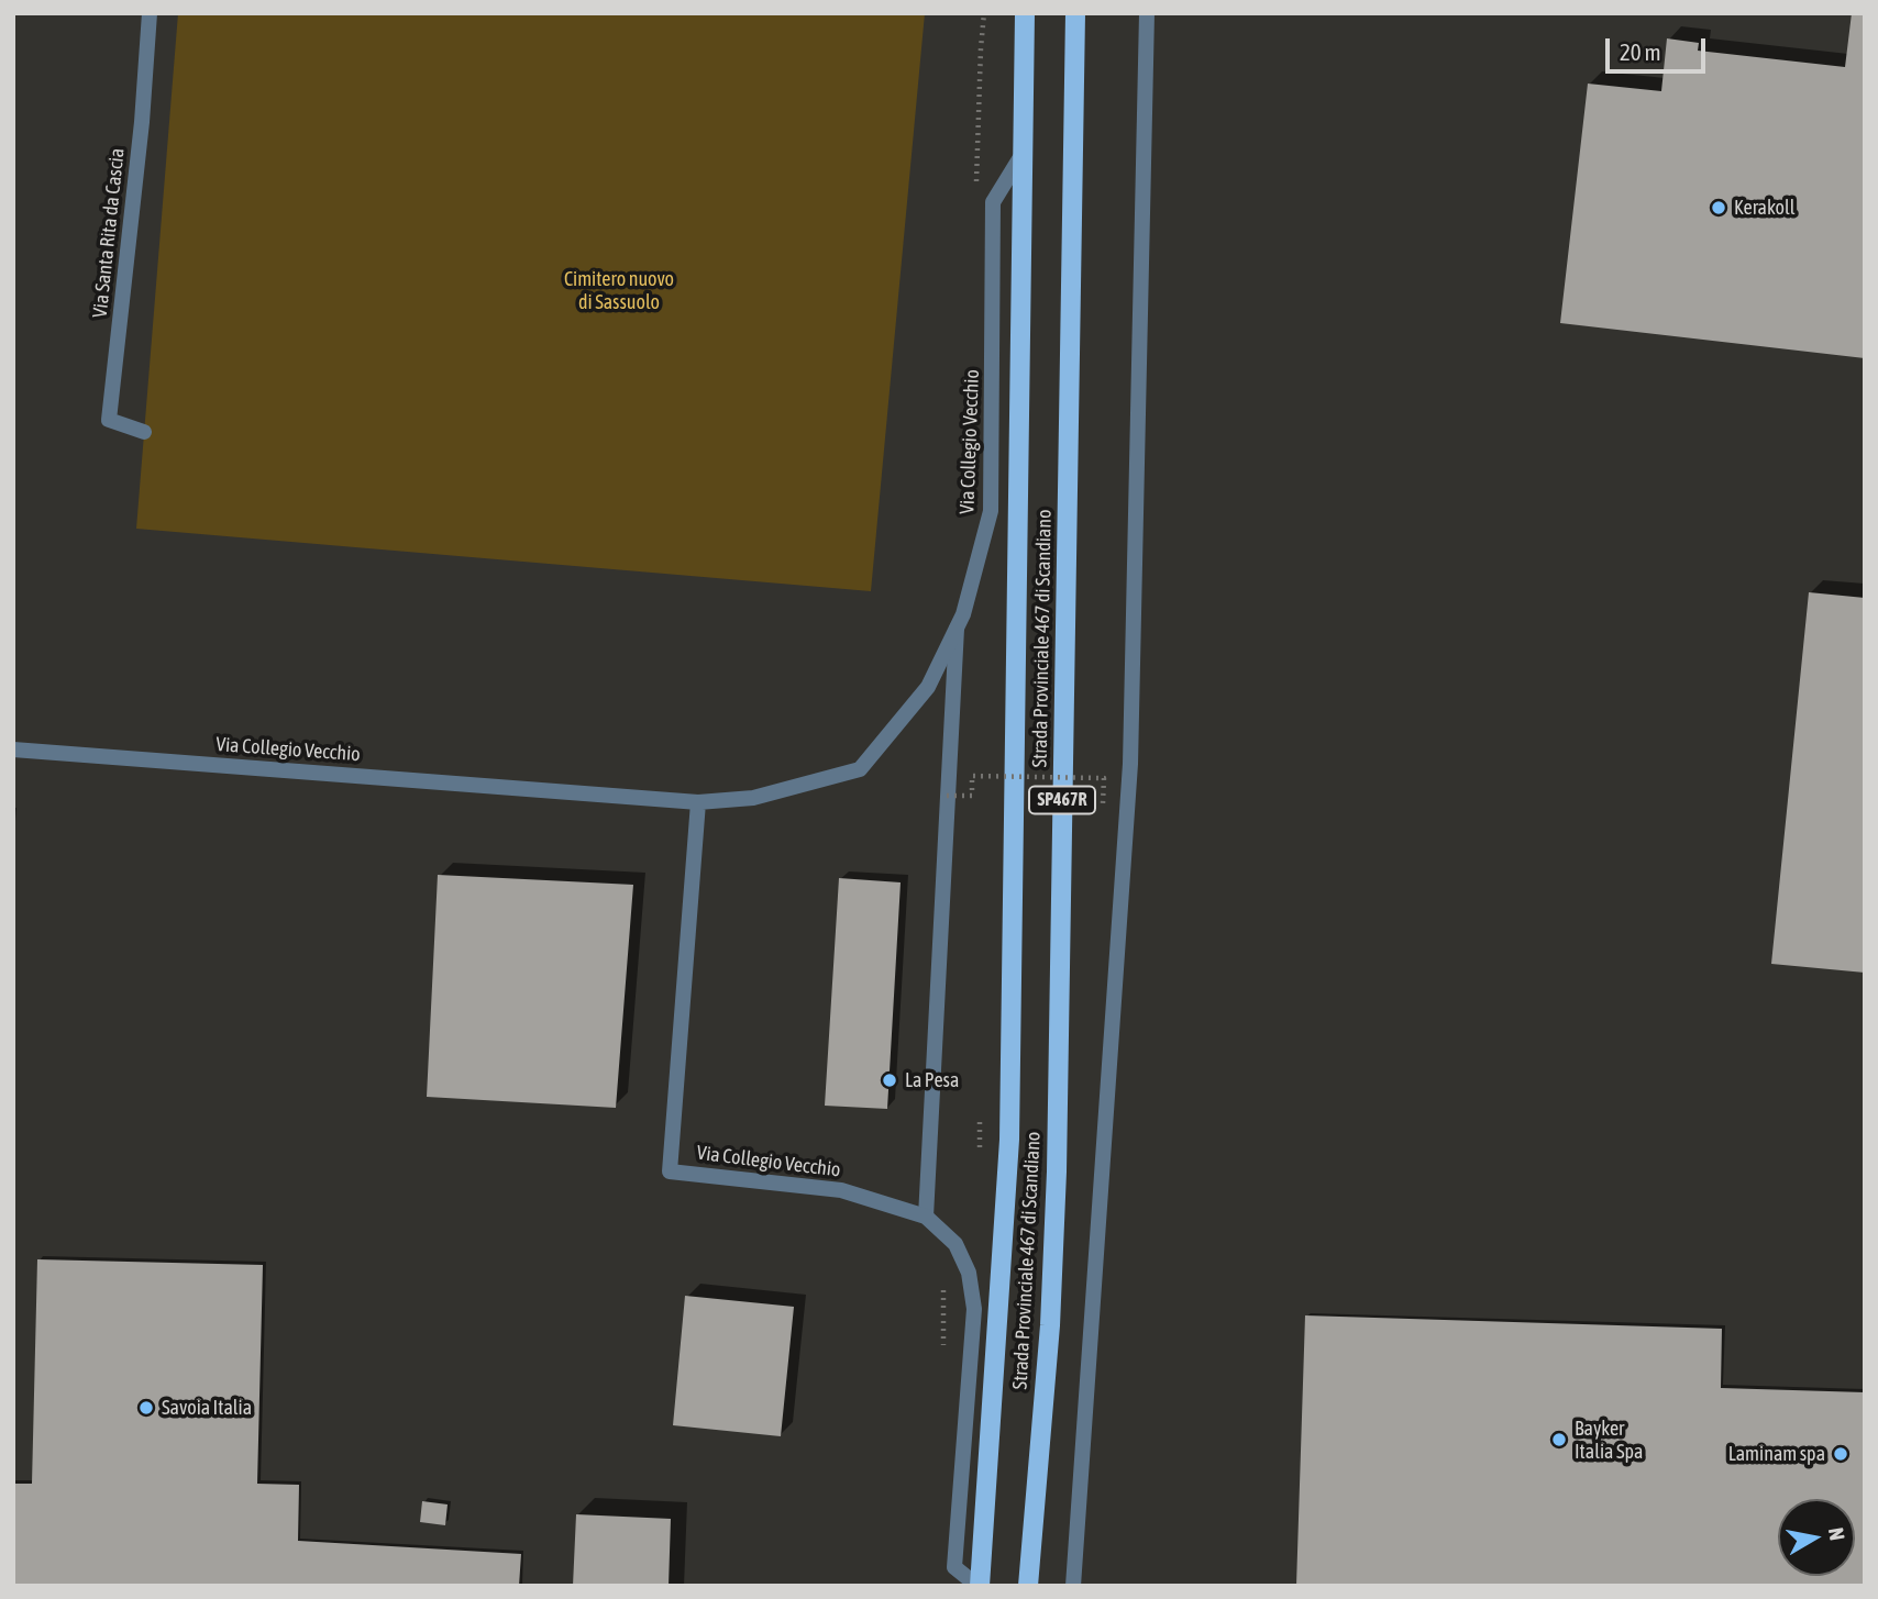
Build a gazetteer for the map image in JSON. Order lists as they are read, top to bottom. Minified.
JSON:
{"streets":{"main road":["Strada Provinciale 467 di Scandiano","SP467R"],"street":["Via Santa Rita da Cascia","Via Collegio Vecchio"]},"crossings":[["Via Collegio Vecchio","Strada Provinciale 467 di Scandiano"]],"parks":["Cimitero nuovo di Sassuolo"],"places":["Kerakoll","La Pesa","Savoia Italia","Bayker Italia Spa","Laminam spa"],"scale_bar":"20 m","north":"right"}
